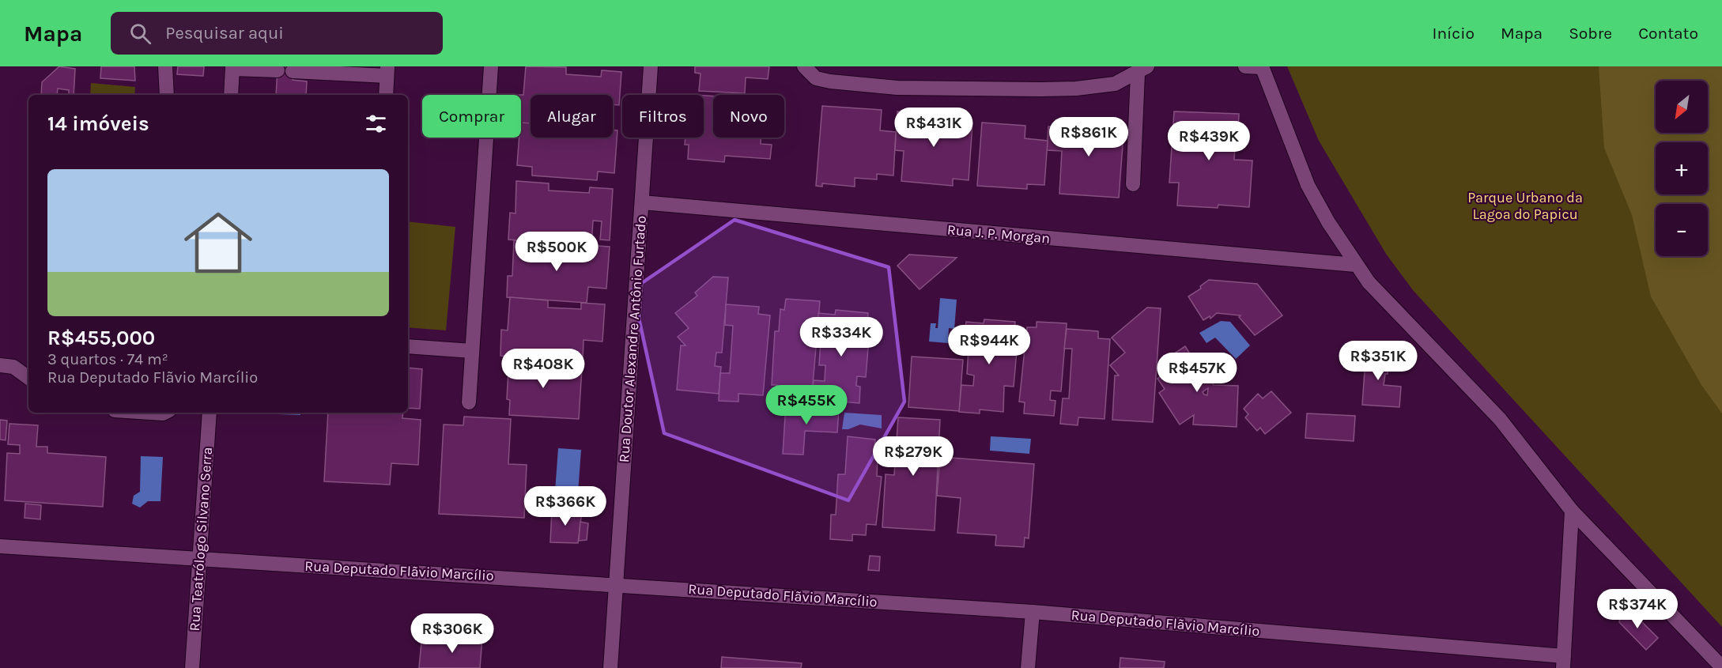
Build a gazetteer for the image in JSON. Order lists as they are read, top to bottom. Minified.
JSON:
{"streets":{"street":["Rua J. P. Morgan","Rua Doutor Alexandre Antônio Furtado","Rua Teatrólogo Silvano Serra","Rua Deputado Flãvio Marcílio"]},"crossings":[["Rua J. P. Morgan","Rua Doutor Alexandre Antônio Furtado"],["Rua Doutor Alexandre Antônio Furtado","Rua Deputado Flãvio Marcílio"],["Rua Teatrólogo Silvano Serra","Rua Deputado Flãvio Marcílio"]],"parks":["Parque Urbano da Lagoa do Papicu"],"north":"bottom left","page":{"header":"Mapa","search":"Pesquisar aqui","nav":["Início","Mapa","Sobre","Contato"],"map_buttons":["+","−"],"chip":["Comprar","Alugar","Filtros","Novo"],"heading":"14 imóveis","price":["R$431K","R$861K","R$439K","R$500K","R$334K","R$944K","R$351K","R$408K","R$457K","R$455K","R$279K","R$366K","R$374K","R$306K"],"list":[{"name":"R$455,000","note":"3 quartos · 74 m² · Rua Deputado Flãvio Marcílio"}]}}
